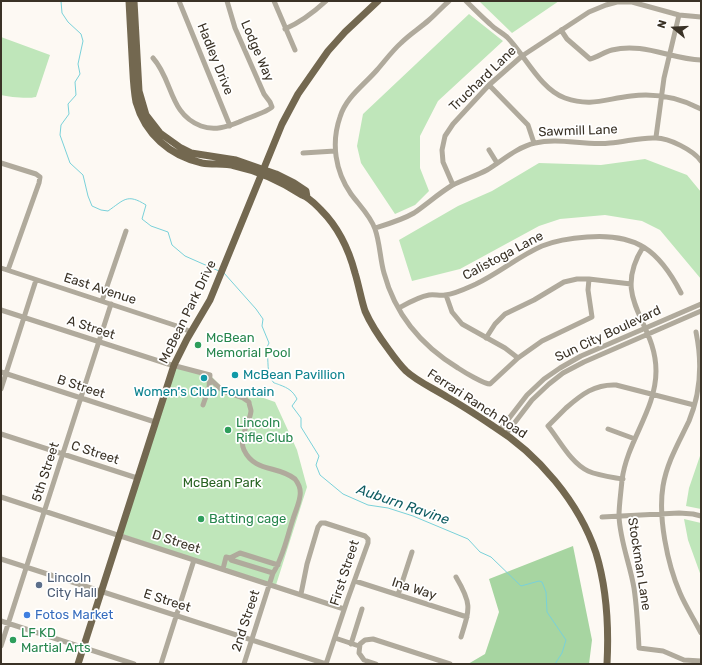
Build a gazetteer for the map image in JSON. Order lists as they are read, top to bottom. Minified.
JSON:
{"streets":{"main road":["McBean Park Drive","Ferrari Ranch Road"],"street":["Lodge Way","Hadley Drive","Truchard Lane","Sawmill Lane","Calistoga Lane","East Avenue","A Street","Sun City Boulevard","B Street","C Street","5th Street","D Street","Stockman Lane","First Street","Ina Way","E Street","2nd Street"]},"crossings":[["Lodge Way","Hadley Drive"],["Truchard Lane","Sawmill Lane"],["East Avenue","McBean Park Drive"],["East Avenue","5th Street"],["McBean Park Drive","A Street"],["McBean Park Drive","B Street"],["McBean Park Drive","Ferrari Ranch Road"],["McBean Park Drive","C Street"],["McBean Park Drive","D Street"],["McBean Park Drive","E Street"],["A Street","5th Street"],["A Street","2nd Street"],["Sun City Boulevard","Ferrari Ranch Road"],["Sun City Boulevard","Stockman Lane"],["B Street","5th Street"],["C Street","5th Street"],["5th Street","D Street"],["5th Street","E Street"],["D Street","First Street"],["D Street","2nd Street"],["First Street","Ina Way"],["First Street","E Street"],["E Street","2nd Street"]],"water":["Auburn Ravine"],"parks":["McBean Park"],"places":["McBean Memorial Pool","McBean Pavillion","Women's Club Fountain","Lincoln Rifle Club","Batting cage","Lincoln City Hall","Fotos Market","LF KD Martial Arts"],"north":"left"}
